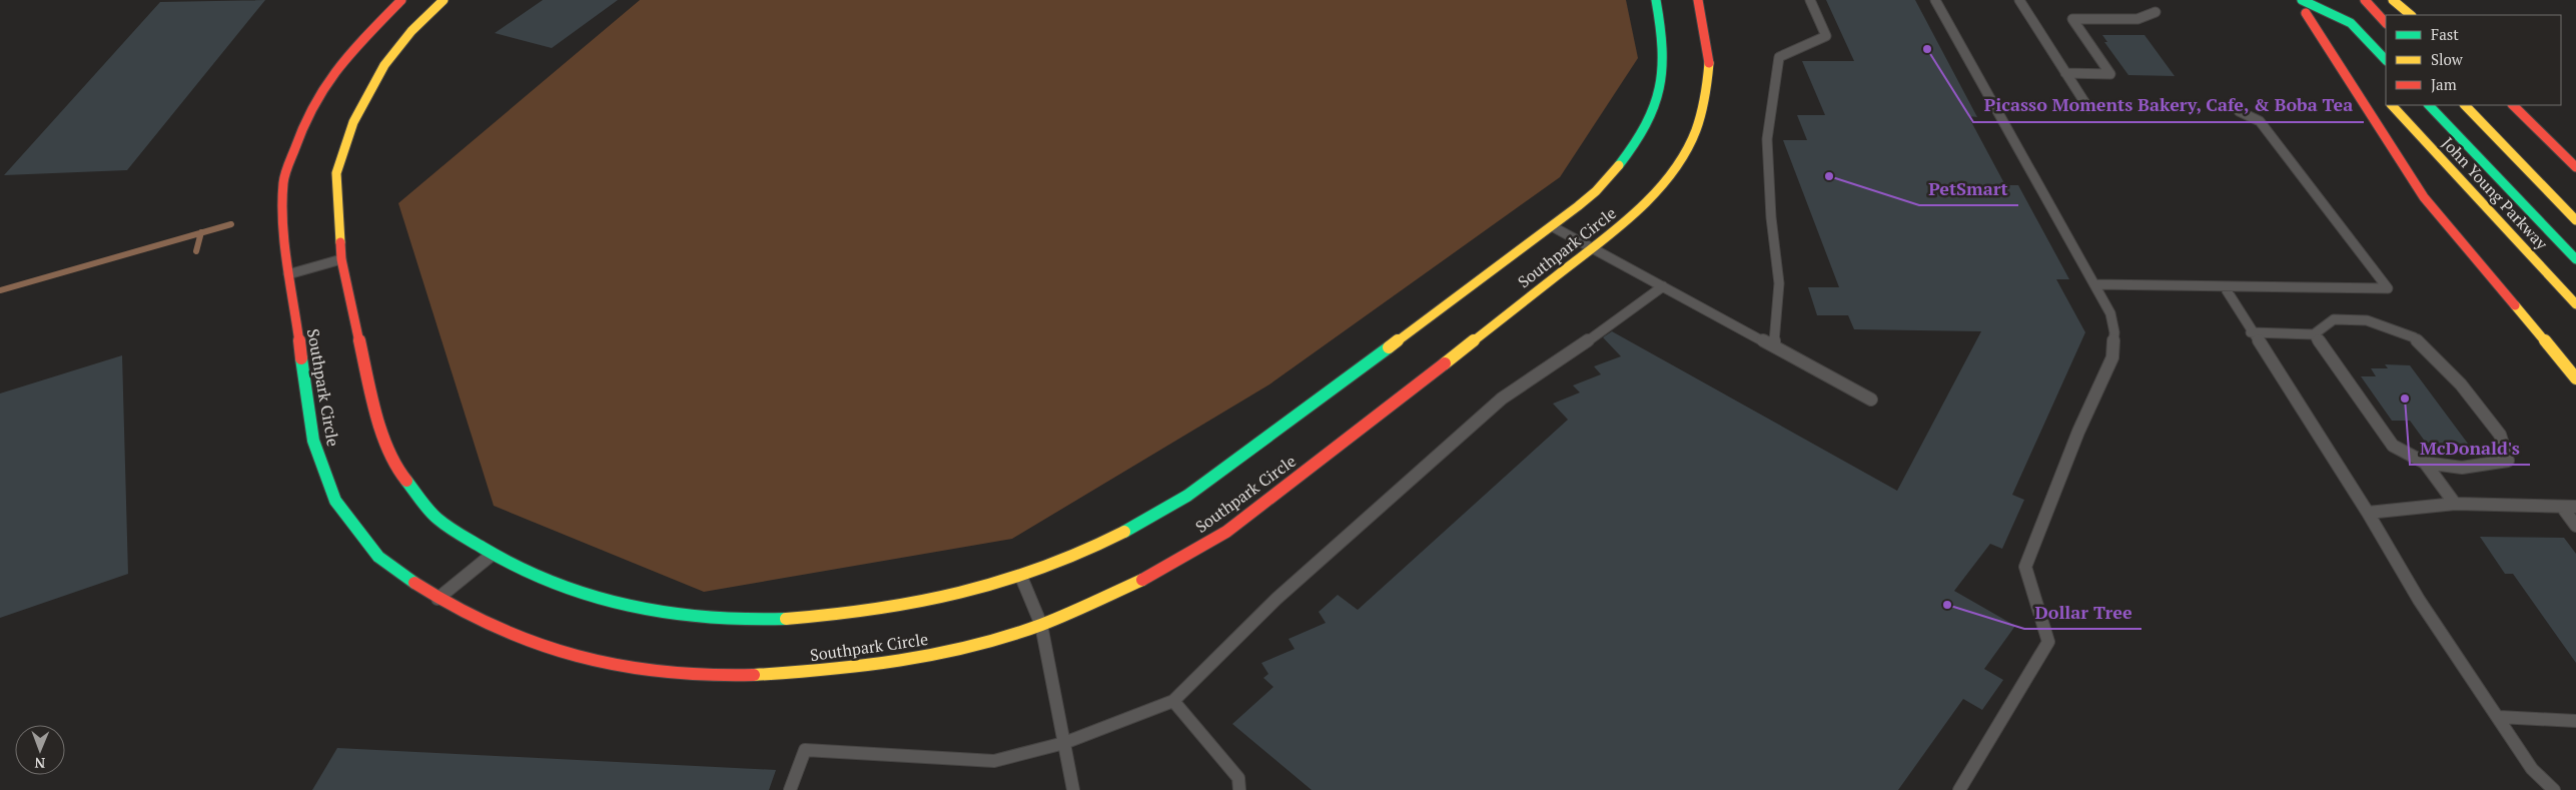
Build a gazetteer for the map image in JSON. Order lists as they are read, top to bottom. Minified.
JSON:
{"streets":{"main road":["John Young Parkway","Southpark Circle"]},"places":["Picasso Moments Bakery, Cafe, & Boba Tea","PetSmart","McDonald's","Dollar Tree"],"legend":["Fast","Slow","Jam"],"north":"bottom"}
